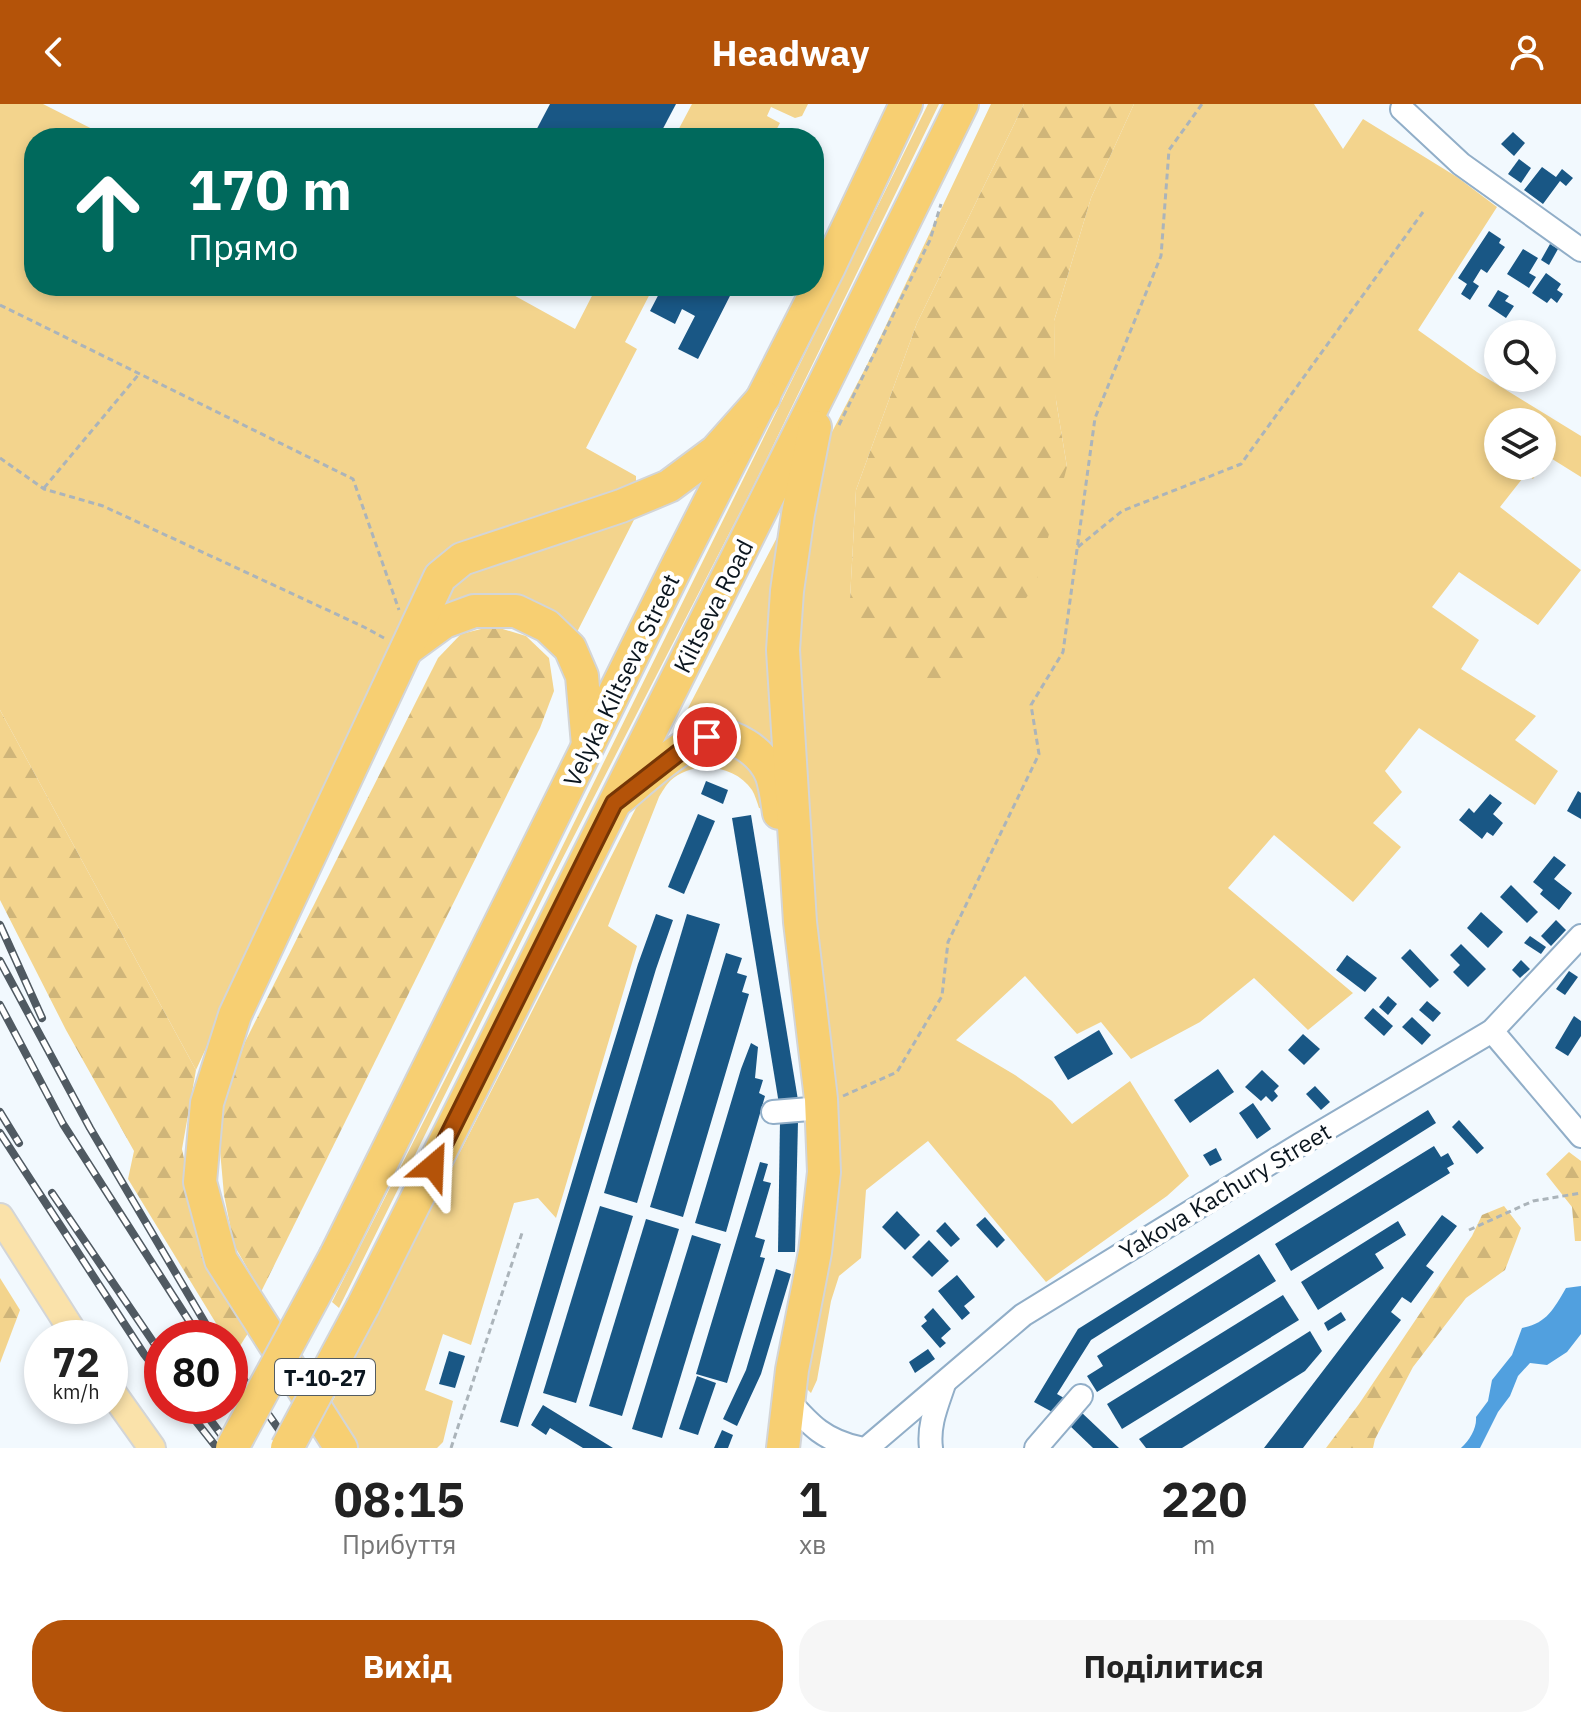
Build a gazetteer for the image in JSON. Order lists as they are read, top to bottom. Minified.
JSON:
{"streets":{"highway":["Kiltseva Road","Velyka Kiltseva Street","Т-10-27"],"street":["Yakova Kachury Street"]},"page":{"header":"Headway","turn":["170 m","Прямо"],"speed":"72 km/h","limit":"80","eta":["08:15","Прибуття","1","хв","220","m"],"buttons":["Вихід","Поділитися"]}}
